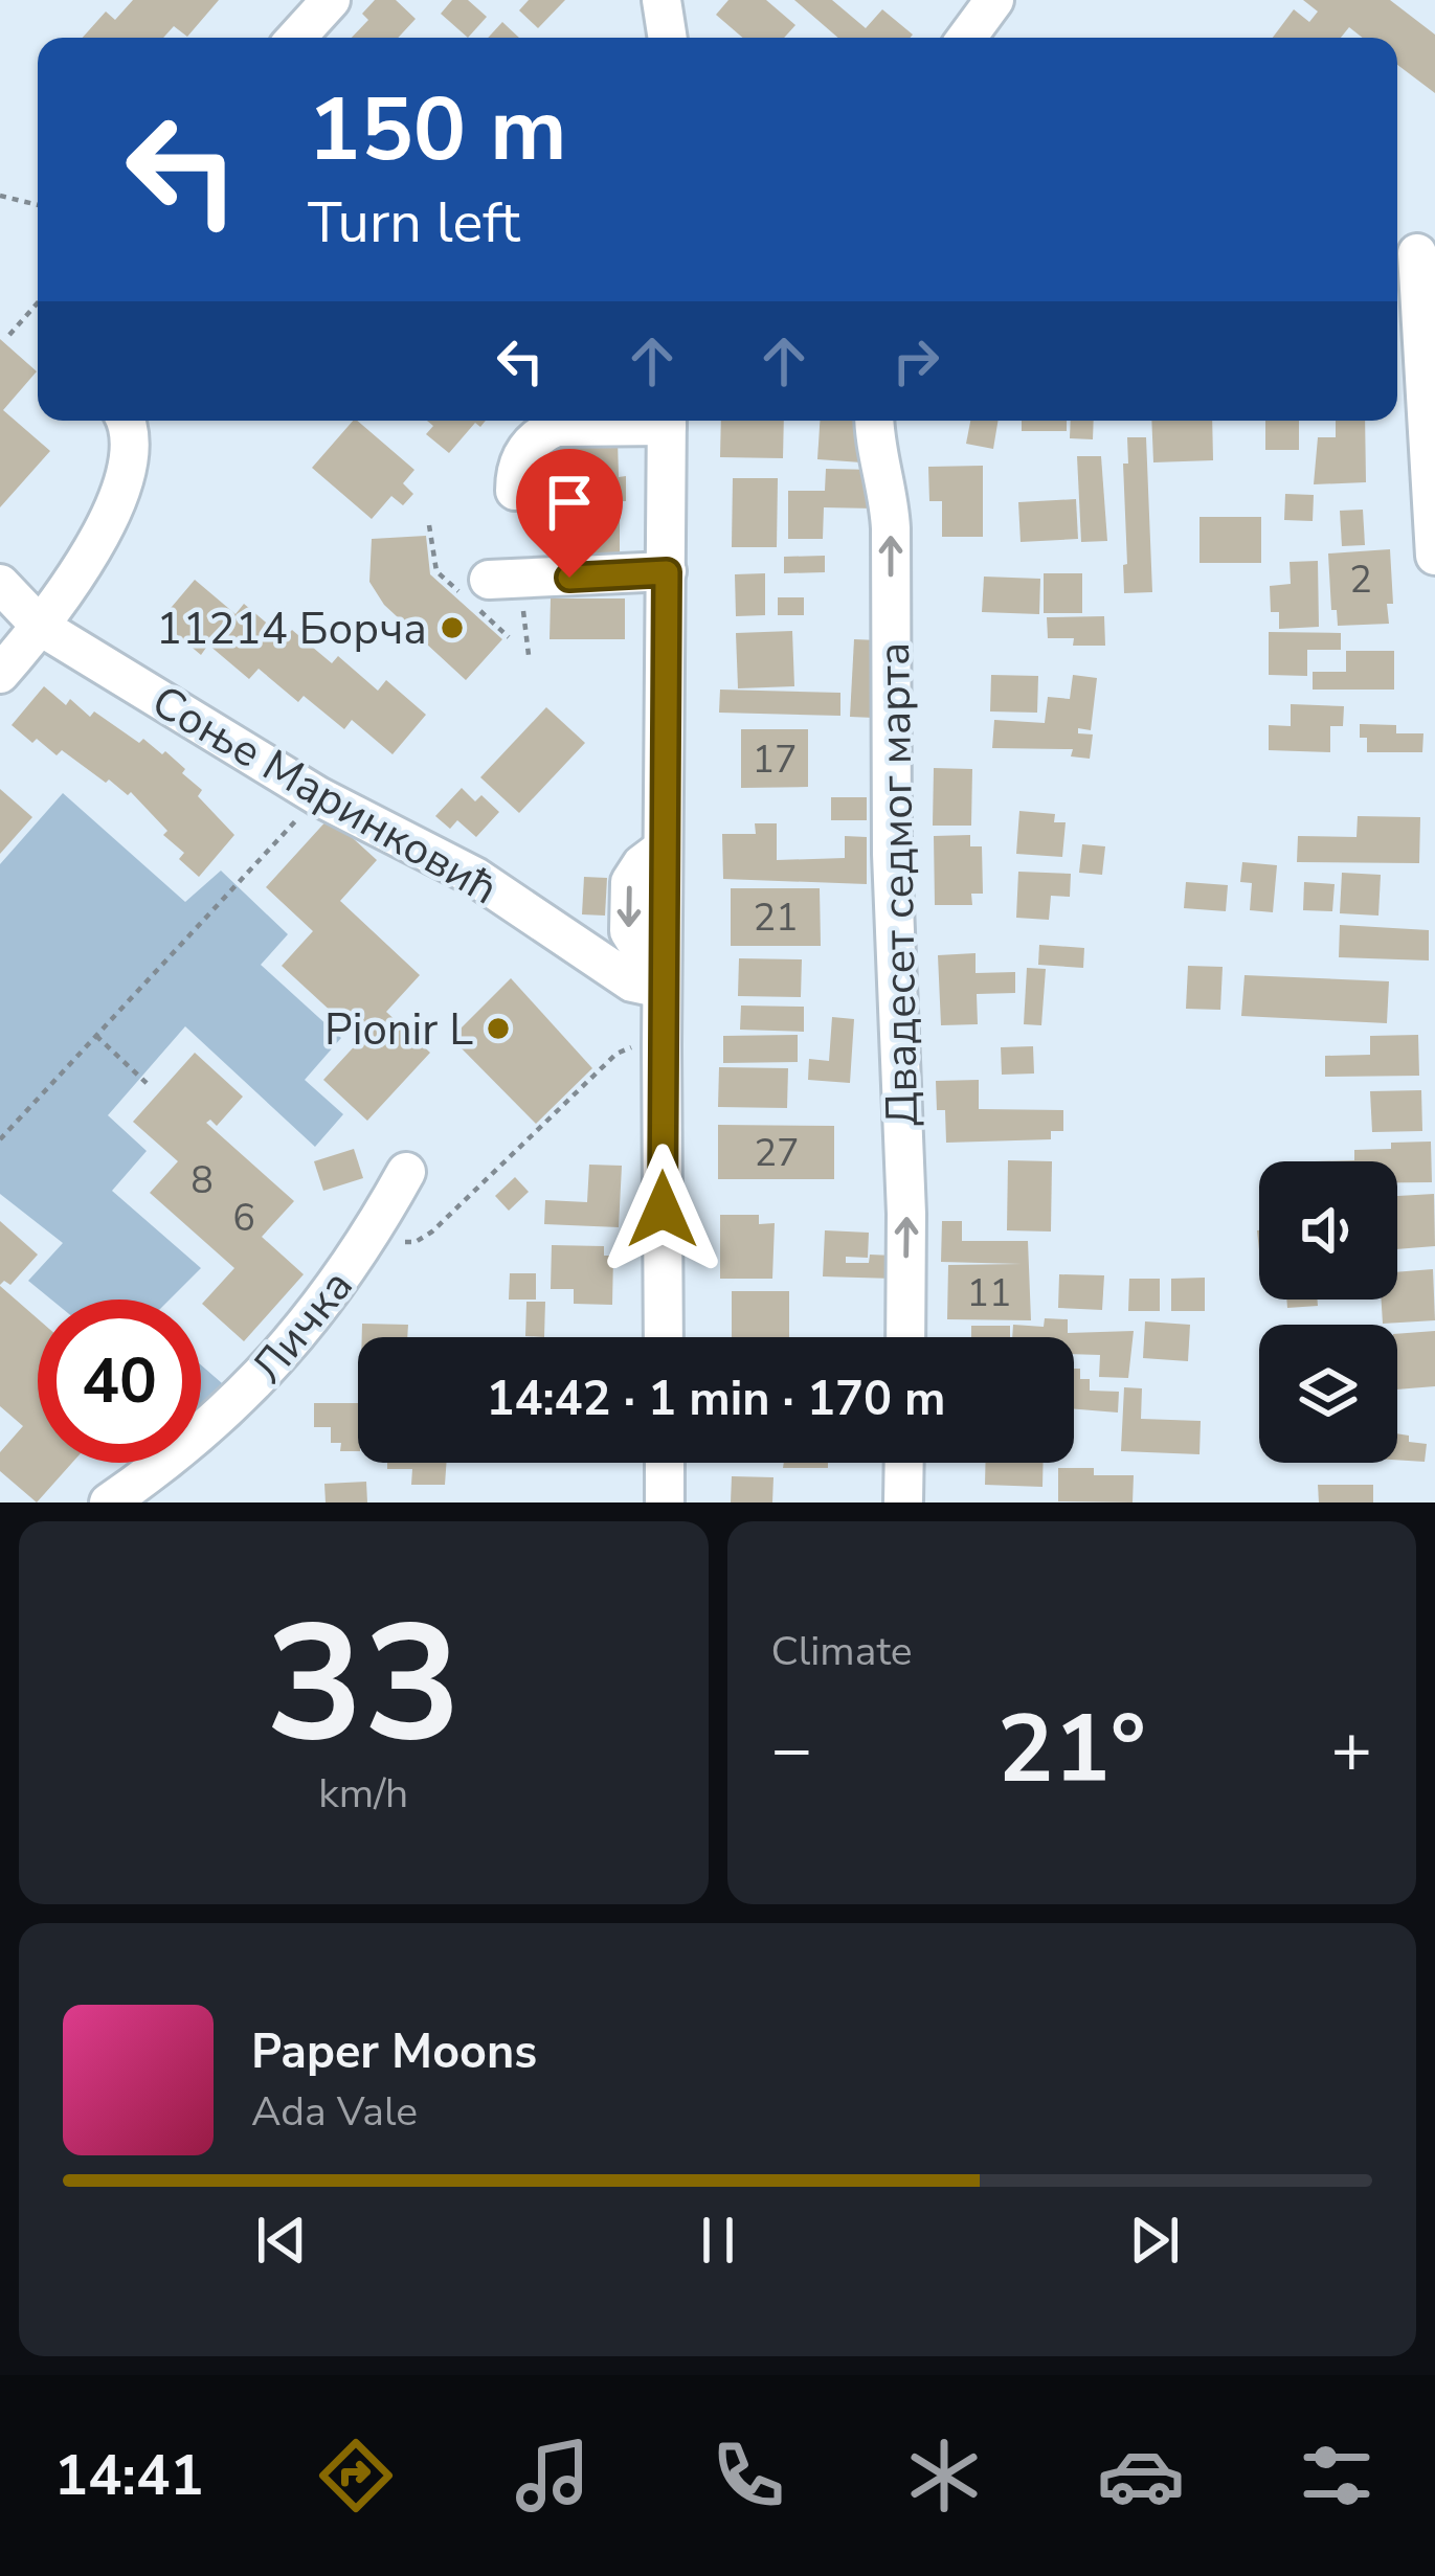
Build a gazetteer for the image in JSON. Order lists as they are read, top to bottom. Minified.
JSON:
{"streets":{"street":["Соње Маринковић","Двадесет седмог марта","Личка"]},"places":["11214 Борча","Pionir L"],"house_numbers":["2","17","21","27","8","6","11"],"page":{"turn":["150 m","Turn left"],"limit":"40","trip":"14:42 · 1 min · 170 m","tile":[["33","km/h"],"Climate"],"heat":["−","21°","+"],"song":["Paper Moons","Ada Vale"],"tabs":"14:41"}}
